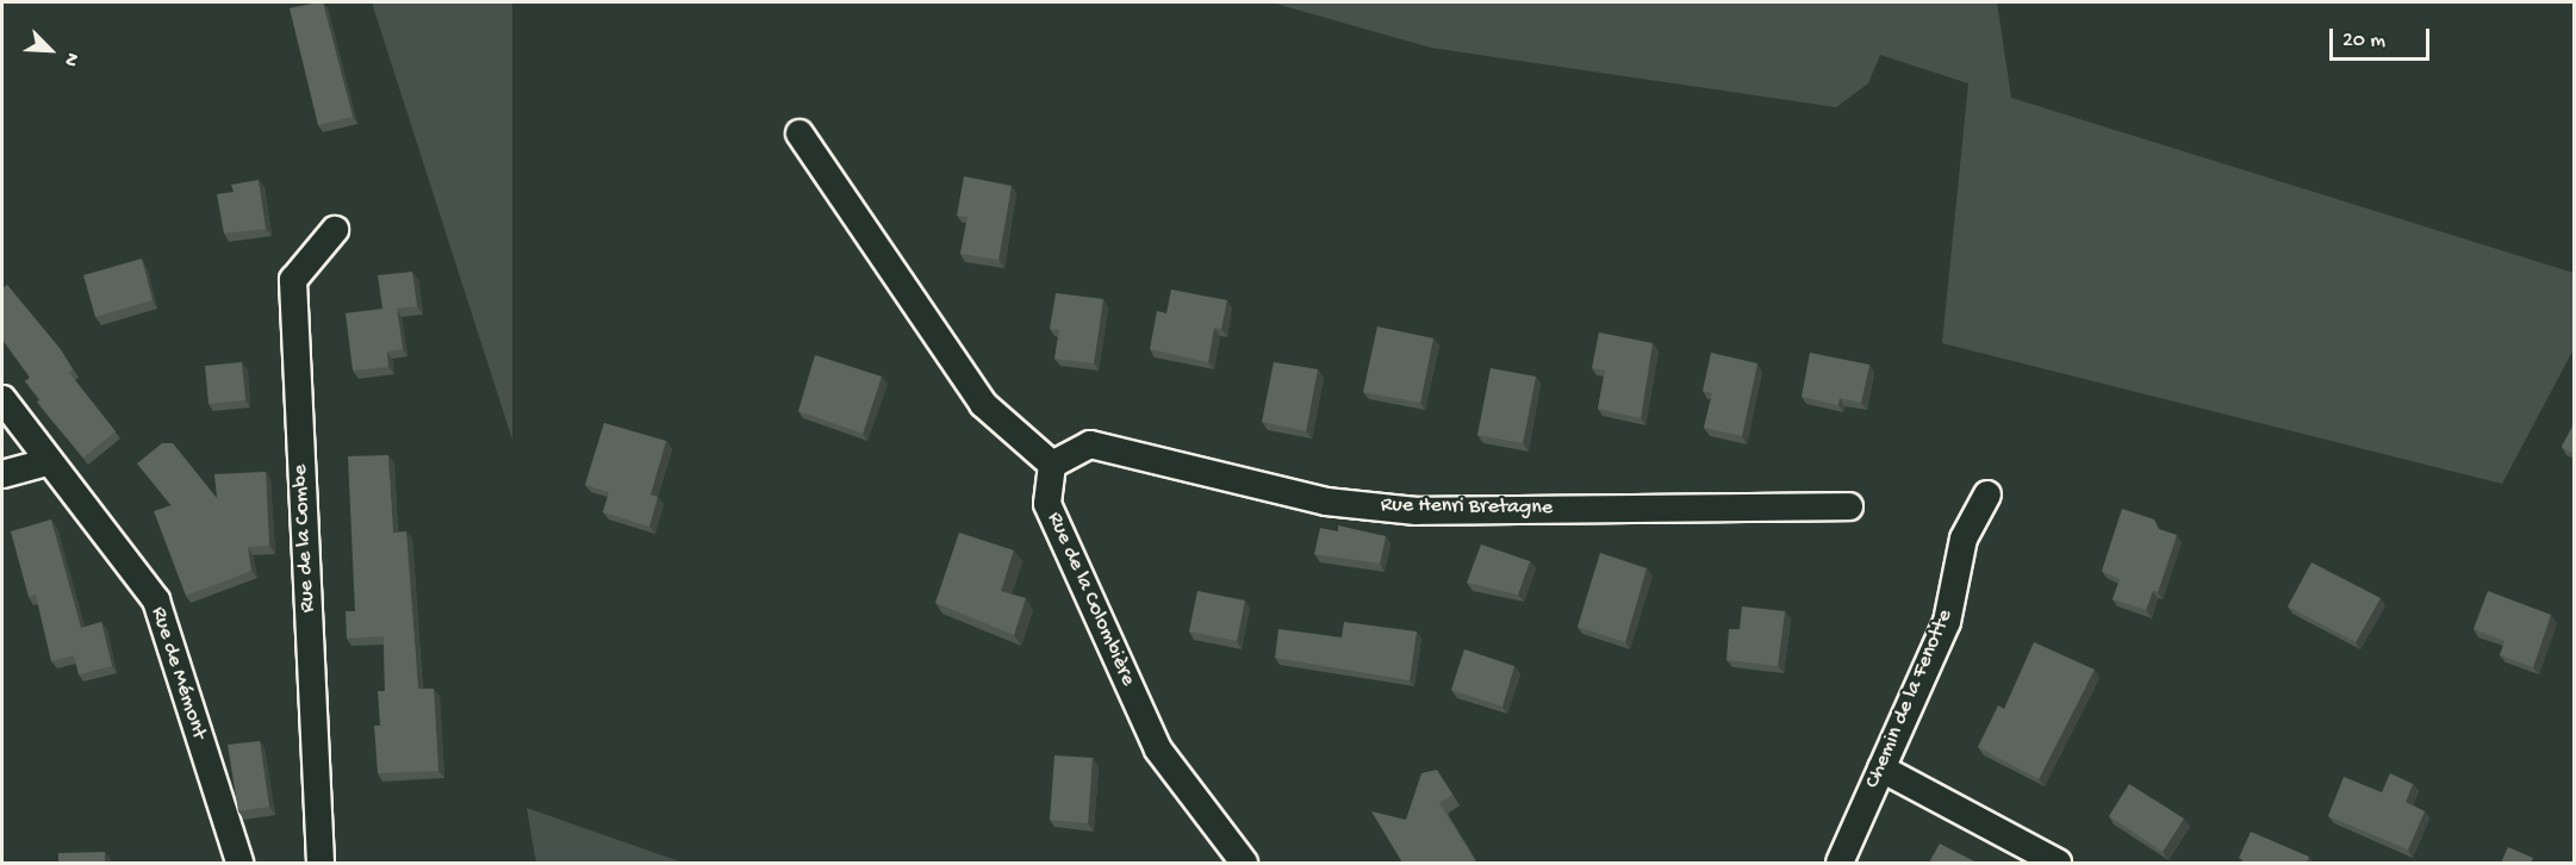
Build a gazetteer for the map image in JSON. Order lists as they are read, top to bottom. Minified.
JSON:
{"streets":{"street":["Rue Henri Bretagne","Rue de la Combe","Rue de la Colombière","Rue de Mémont","Chemin de la Fenotte"]},"crossings":[["Rue Henri Bretagne","Rue de la Colombière"]],"scale_bar":"20 m","north":"bottom right"}
